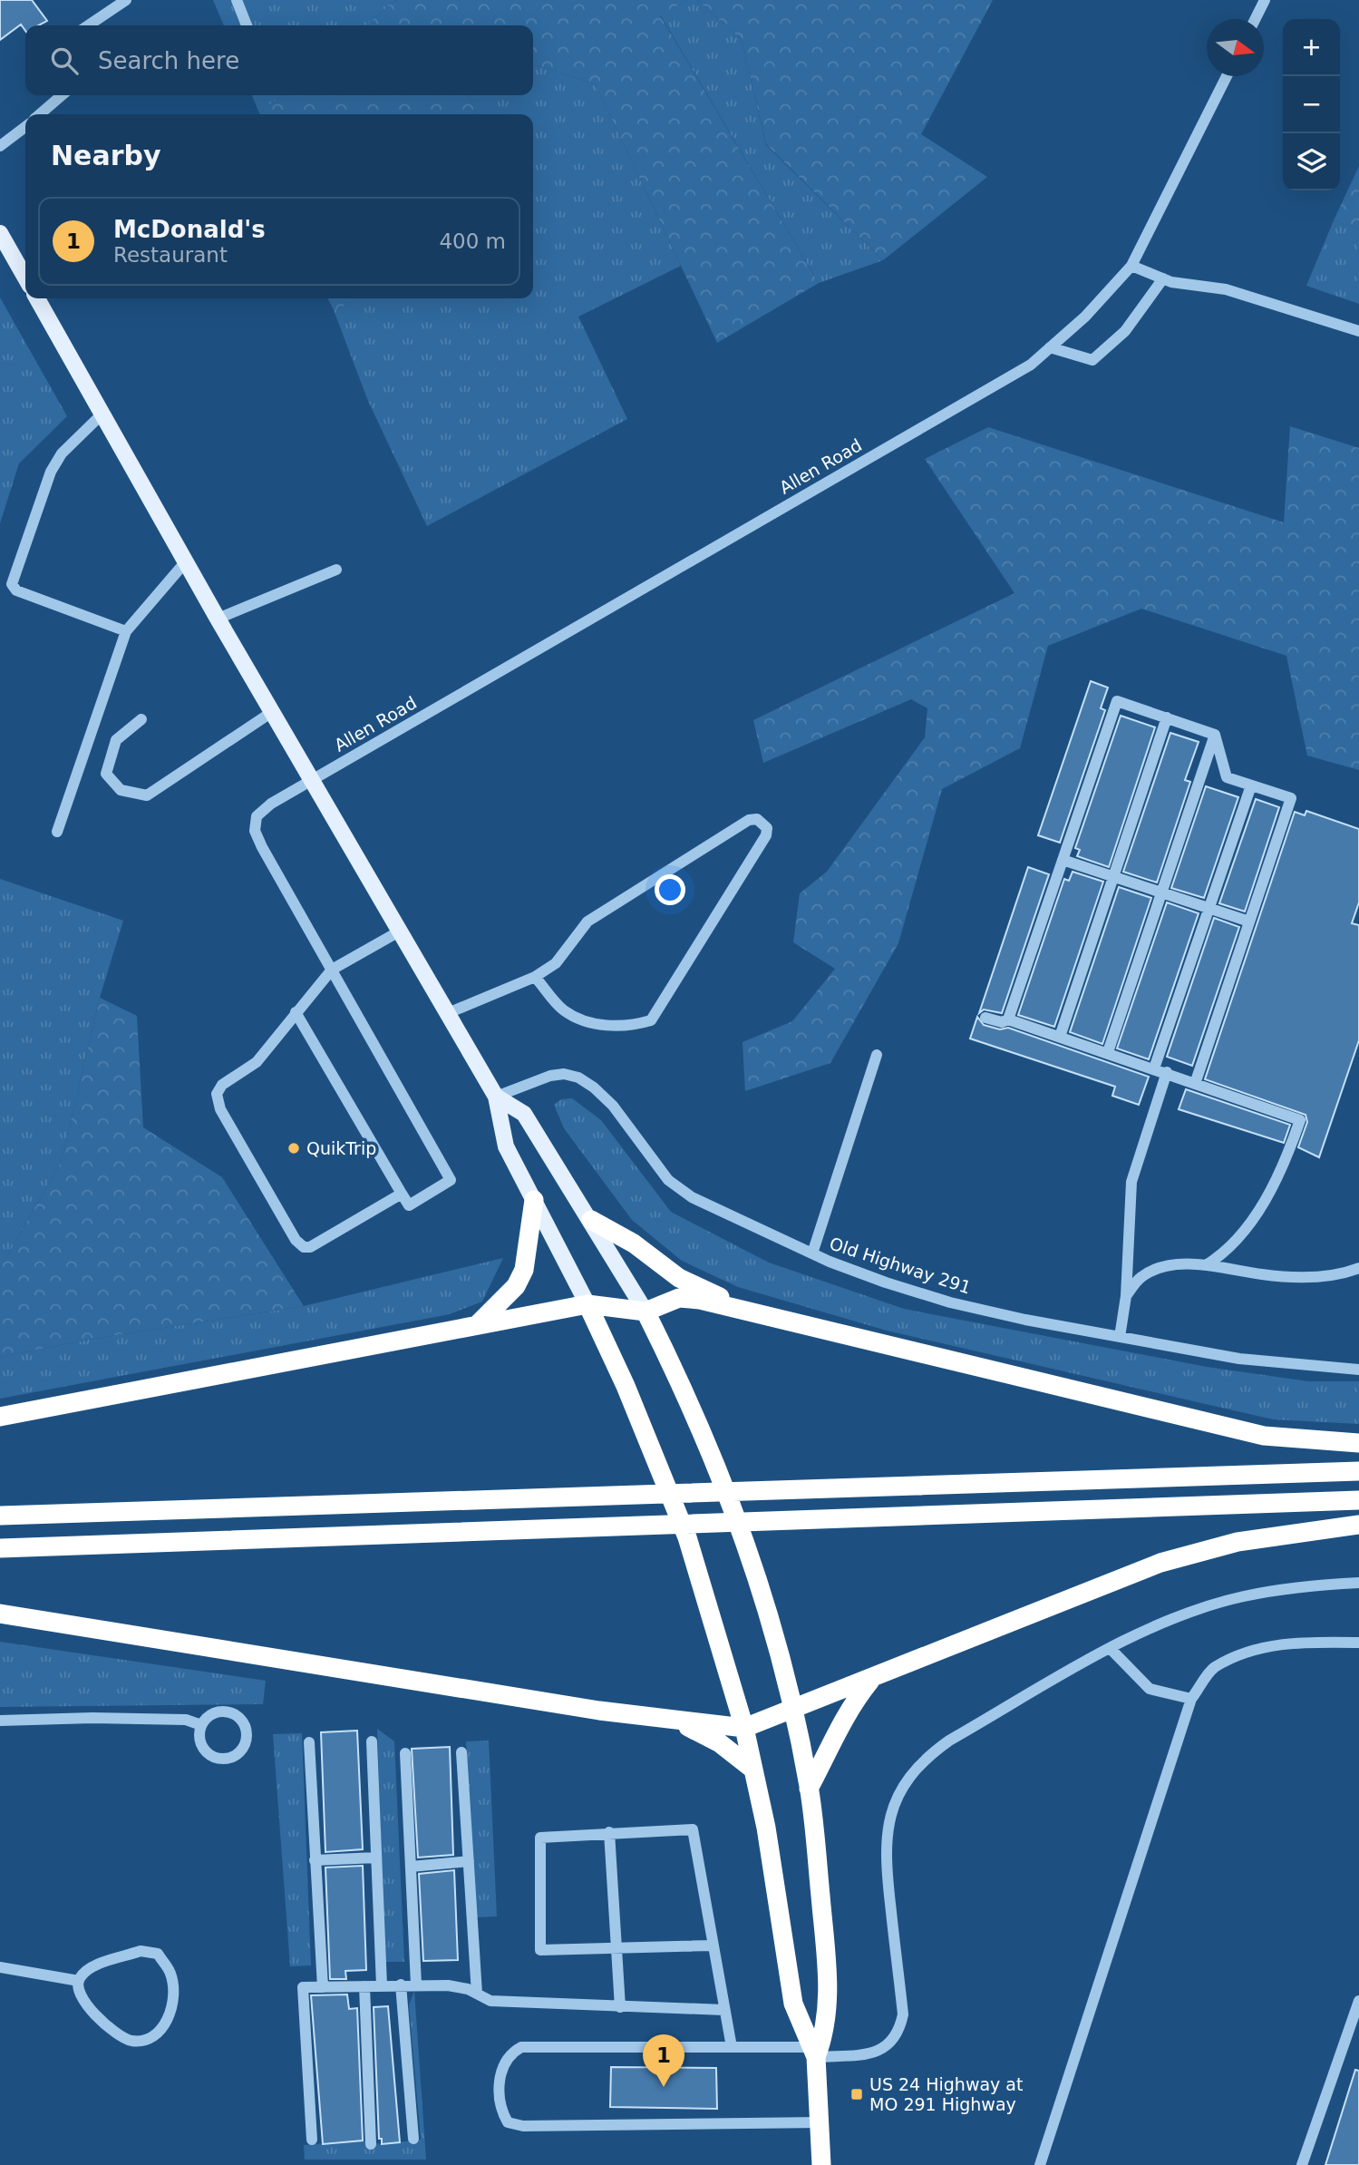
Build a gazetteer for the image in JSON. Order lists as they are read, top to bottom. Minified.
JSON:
{"streets":{"street":["Allen Road","Old Highway 291"]},"places":{"other":["QuikTrip"],"transit":["US 24 Highway at MO 291 Highway"]},"north":"right","page":{"map_buttons":["+","−"],"search":"Search here","heading":"Nearby","list":[{"mark":"1","name":"McDonald's","note":"Restaurant","value":"400 m"}],"pins":"1"}}
